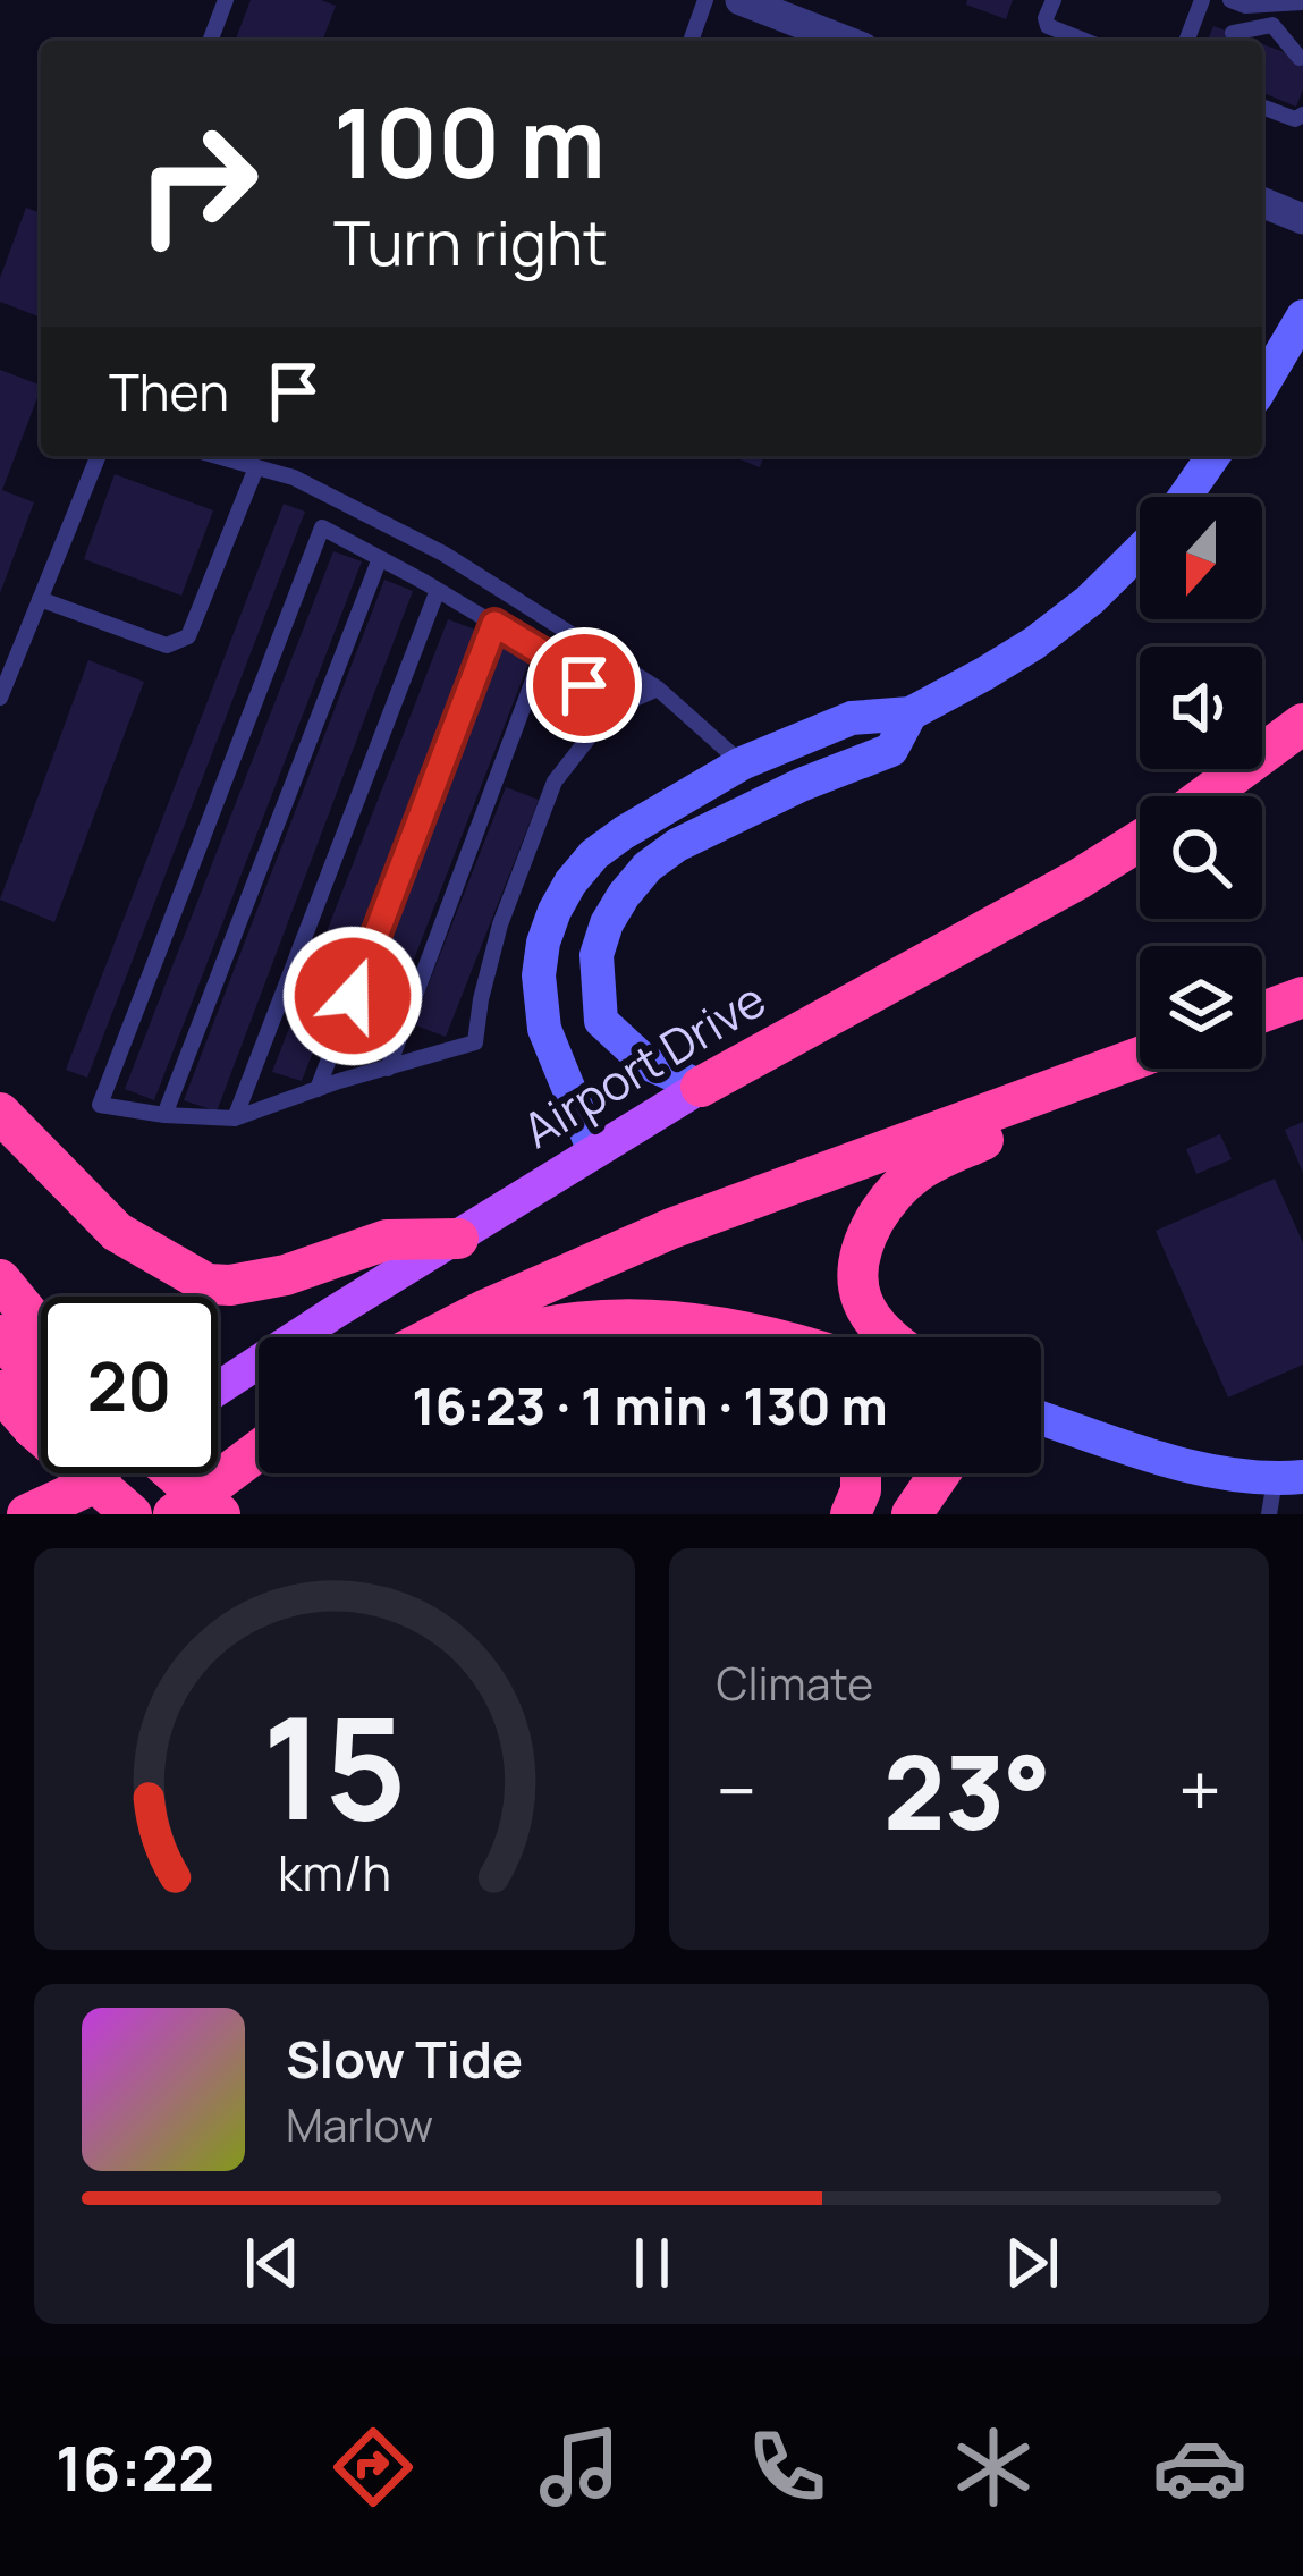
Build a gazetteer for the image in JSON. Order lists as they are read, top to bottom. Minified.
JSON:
{"streets":{"highway":["Airport Drive"]},"north":"bottom","page":{"turn":["100 m","Turn right"],"then":"Then","limit":"20","trip":"16:23 · 1 min · 130 m","tile":"Climate","heat":["−","23°","+"],"song":["Slow Tide","Marlow"],"tabs":"16:22","gauge":["15","km/h"]}}
